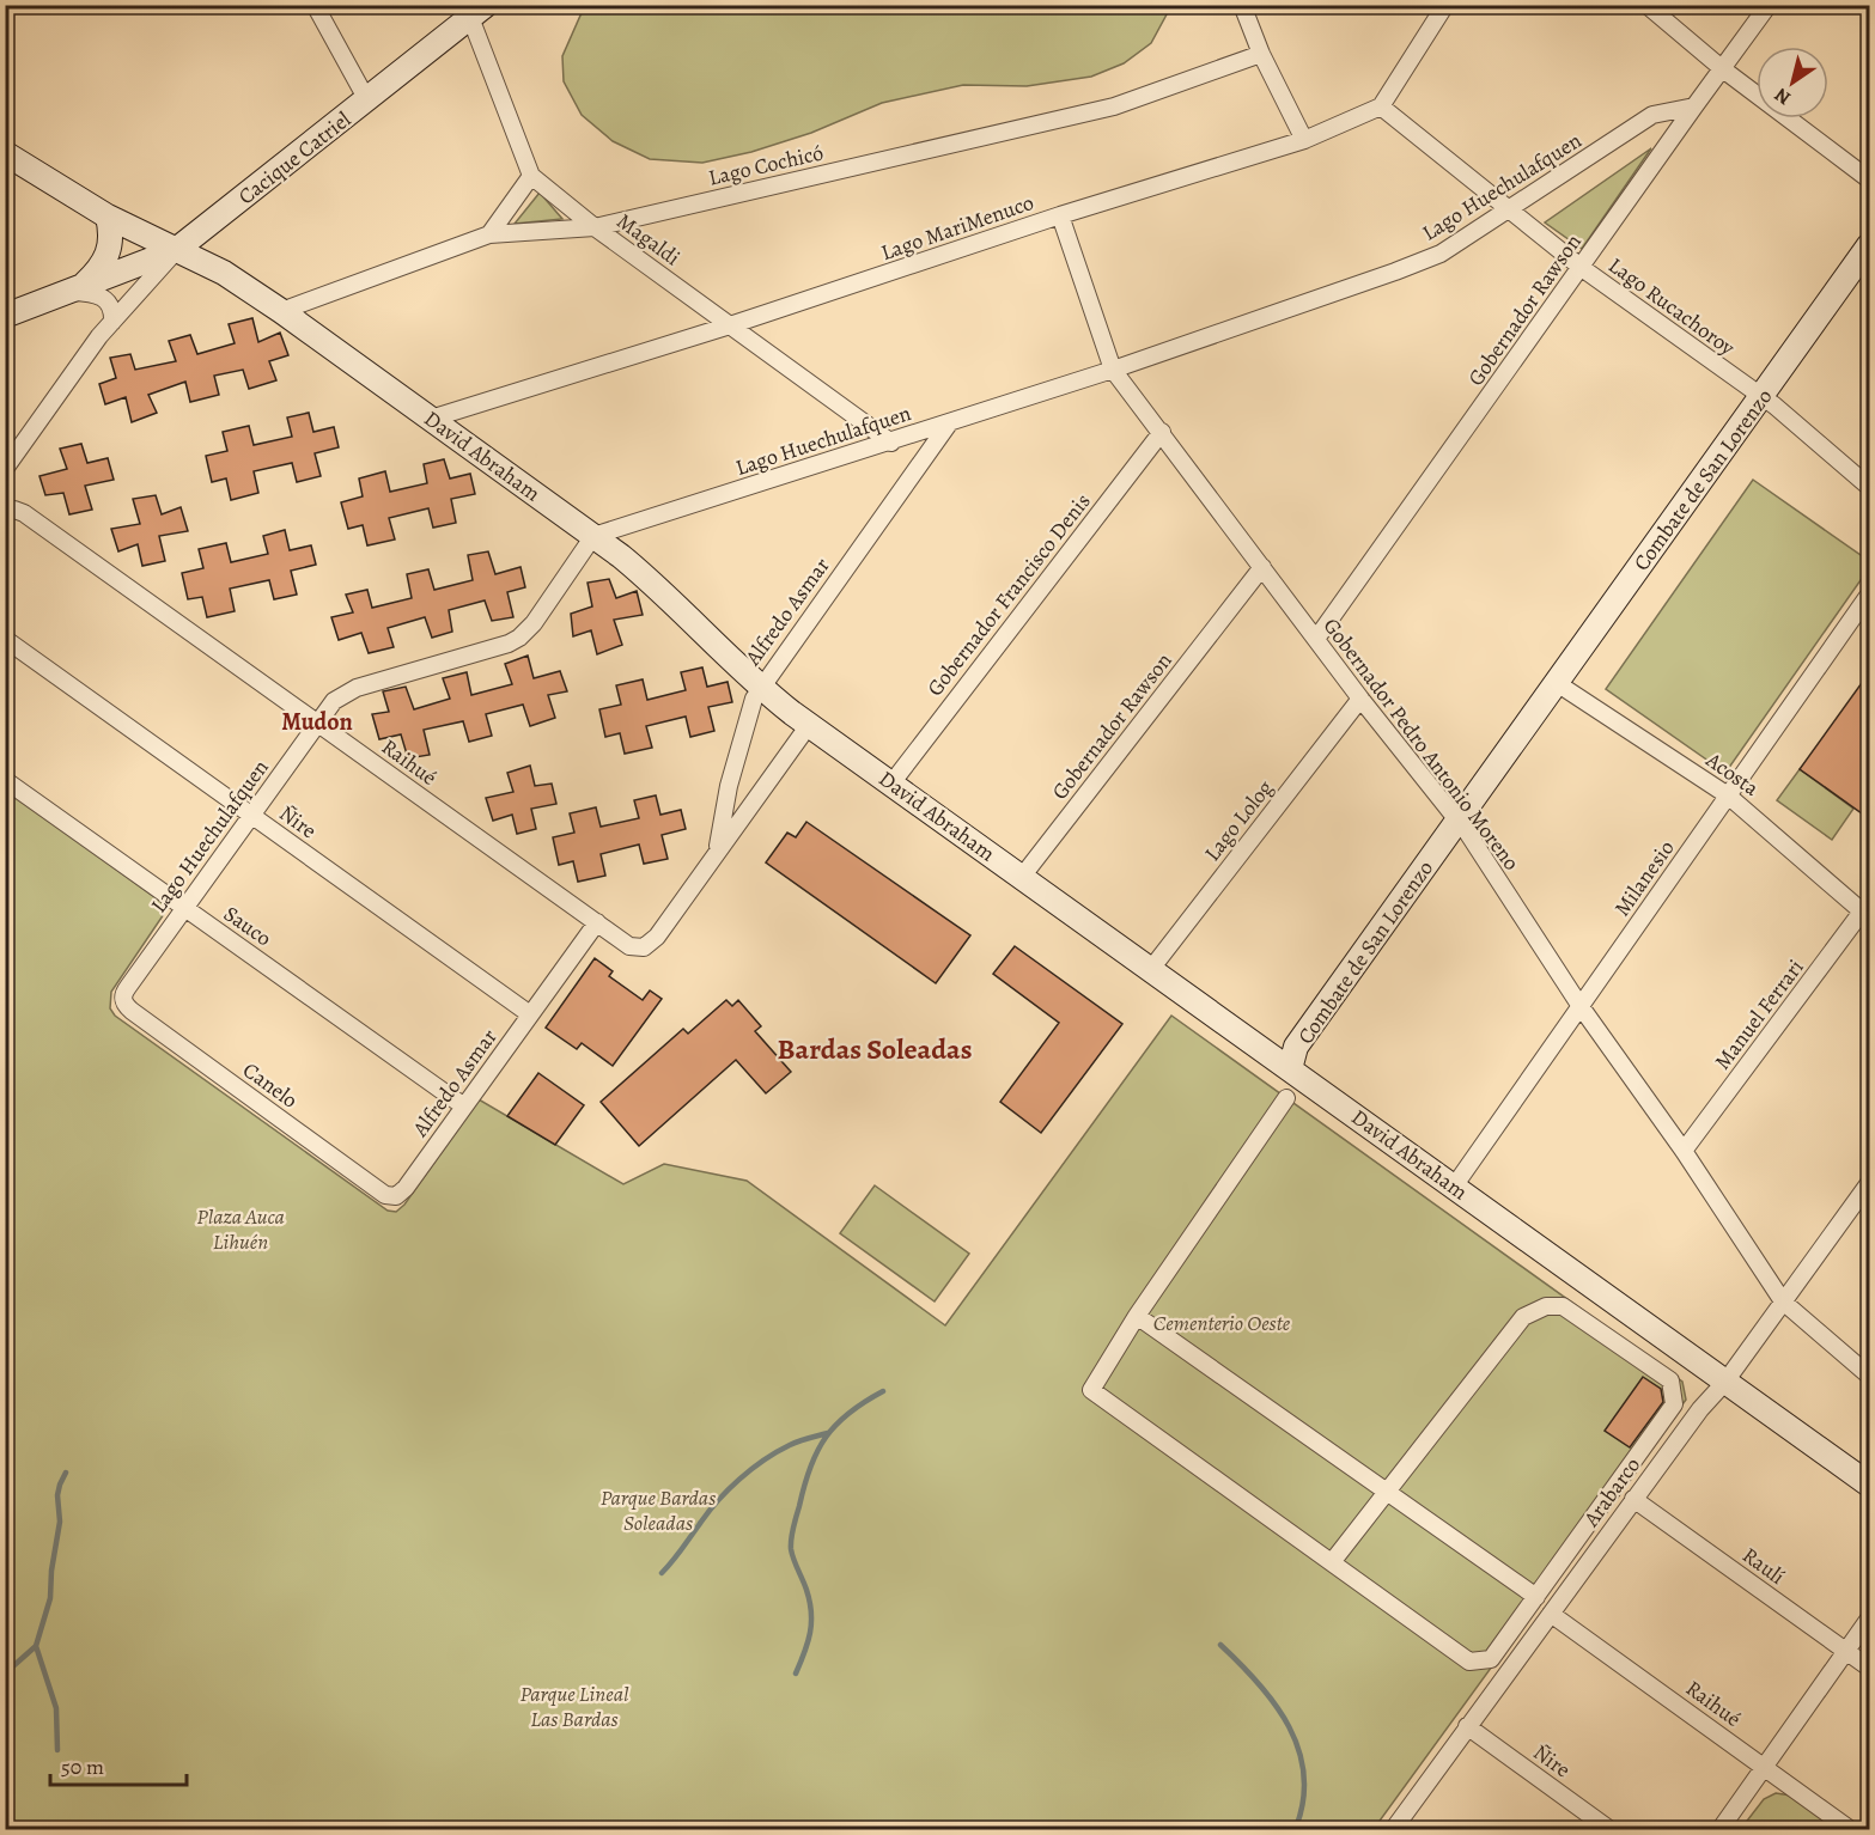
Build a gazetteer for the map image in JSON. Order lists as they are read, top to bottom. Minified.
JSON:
{"streets":{"main road":["Cacique Catriel","David Abraham","Combate de San Lorenzo"],"street":["Lago Cochicó","Lago Huechulafquen","Lago MariMenuco","Magaldi","Lago Rucachoroy","Gobernador Rawson","Gobernador Francisco Denis","Alfredo Asmar","Gobernador Pedro Antonio Moreno","Raihué","Acosta","Lago Lolog","Ñire","Milanesio","Sauco","Manuel Ferrari","Canelo","Arabarco","Raulí"]},"crossings":[["Cacique Catriel","David Abraham"],["Lago Cochicó","Magaldi"],["Lago Cochicó","David Abraham"],["Lago Huechulafquen","Magaldi"],["Lago Huechulafquen","Lago Rucachoroy"],["Lago Huechulafquen","Gobernador Rawson"],["Lago Huechulafquen","David Abraham"],["Lago Huechulafquen","Alfredo Asmar"],["Lago Huechulafquen","Gobernador Pedro Antonio Moreno"],["Lago Huechulafquen","Raihué"],["Lago Huechulafquen","Ñire"],["Lago Huechulafquen","Sauco"],["Lago Huechulafquen","Canelo"],["Lago MariMenuco","Magaldi"],["Lago MariMenuco","Lago Rucachoroy"],["Lago MariMenuco","David Abraham"],["Lago MariMenuco","Gobernador Pedro Antonio Moreno"],["Lago Rucachoroy","Gobernador Rawson"],["Lago Rucachoroy","Combate de San Lorenzo"],["Gobernador Rawson","David Abraham"],["Gobernador Rawson","Gobernador Pedro Antonio Moreno"],["David Abraham","Combate de San Lorenzo"],["David Abraham","Gobernador Francisco Denis"],["David Abraham","Alfredo Asmar"],["David Abraham","Lago Lolog"],["David Abraham","Milanesio"],["David Abraham","Arabarco"],["Combate de San Lorenzo","Gobernador Pedro Antonio Moreno"],["Combate de San Lorenzo","Acosta"],["Gobernador Francisco Denis","Gobernador Pedro Antonio Moreno"],["Alfredo Asmar","Raihué"],["Alfredo Asmar","Ñire"],["Alfredo Asmar","Sauco"],["Alfredo Asmar","Canelo"],["Gobernador Pedro Antonio Moreno","Lago Lolog"],["Gobernador Pedro Antonio Moreno","Milanesio"],["Gobernador Pedro Antonio Moreno","Manuel Ferrari"],["Gobernador Pedro Antonio Moreno","Arabarco"],["Raihué","Arabarco"],["Acosta","Milanesio"],["Acosta","Manuel Ferrari"],["Ñire","Arabarco"],["Arabarco","Raulí"]],"districts":["Mudon","Bardas Soleadas"],"parks":["Plaza Auca Lihuén","Cementerio Oeste","Parque Bardas Soleadas","Parque Lineal Las Bardas"],"scale_bar":"50 m","north":"bottom left"}
